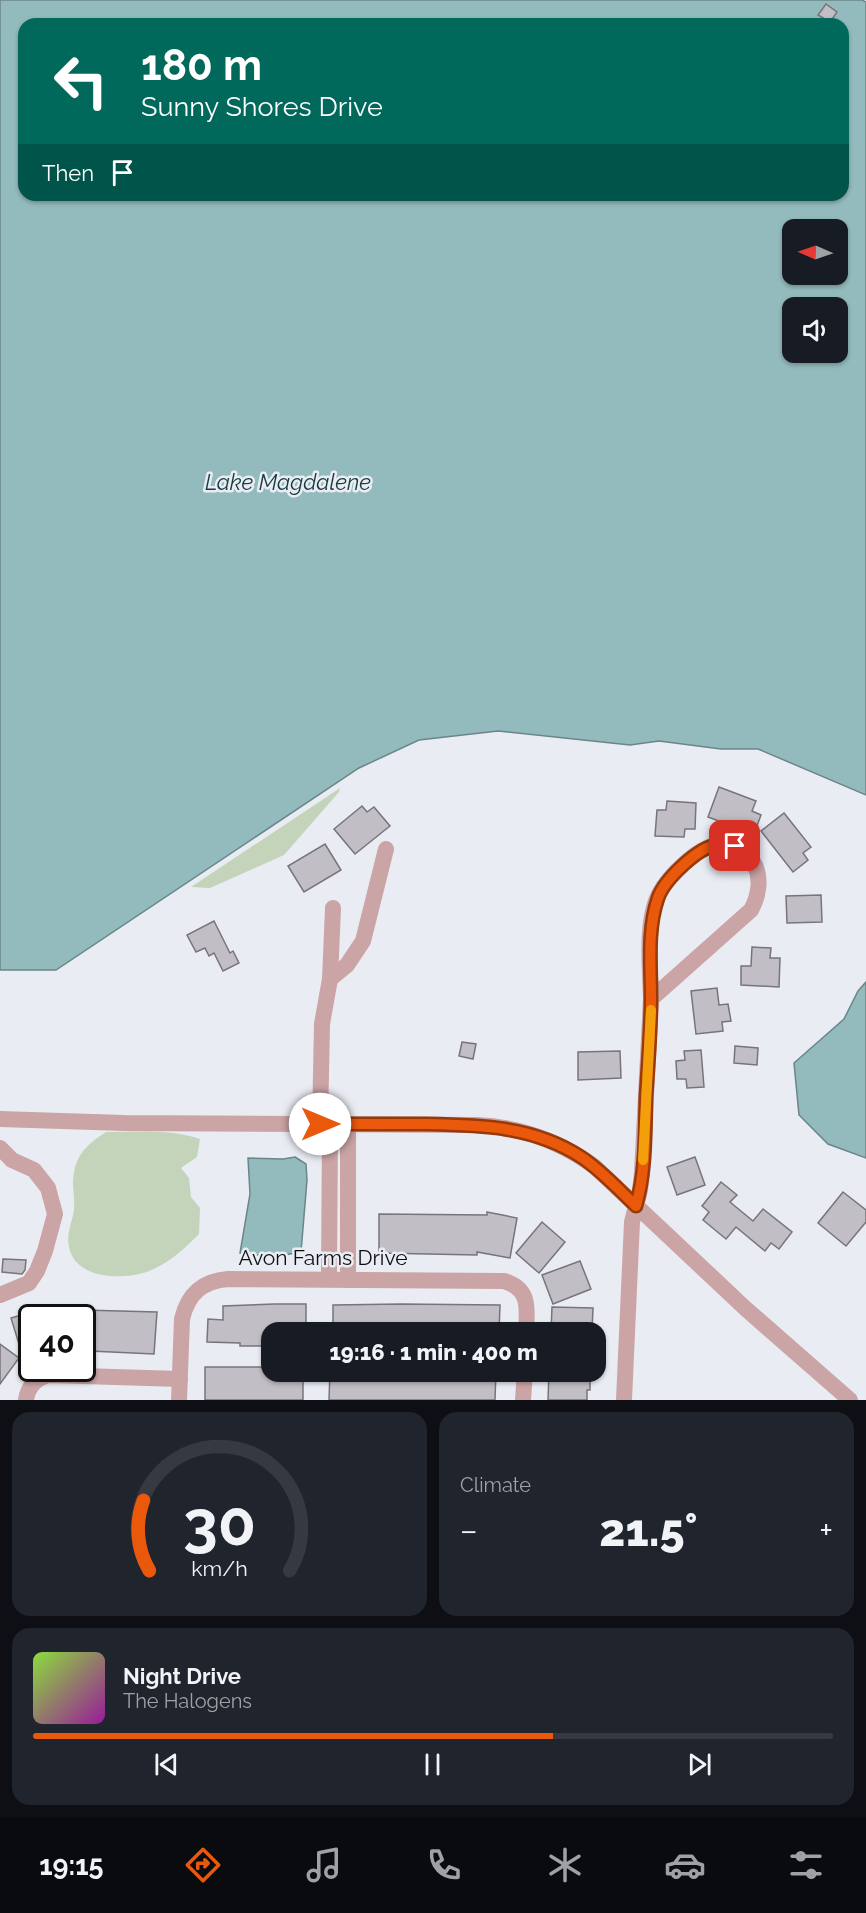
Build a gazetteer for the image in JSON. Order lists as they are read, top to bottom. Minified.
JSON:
{"streets":{"street":["Avon Farms Drive"]},"water":["Lake Magdalene"],"north":"left","page":{"turn":["180 m","Sunny Shores Drive"],"then":"Then","limit":"40","trip":"19:16 · 1 min · 400 m","tile":"Climate","heat":["−","21.5°","+"],"song":["Night Drive","The Halogens"],"tabs":"19:15","gauge":["30","km/h"]}}
